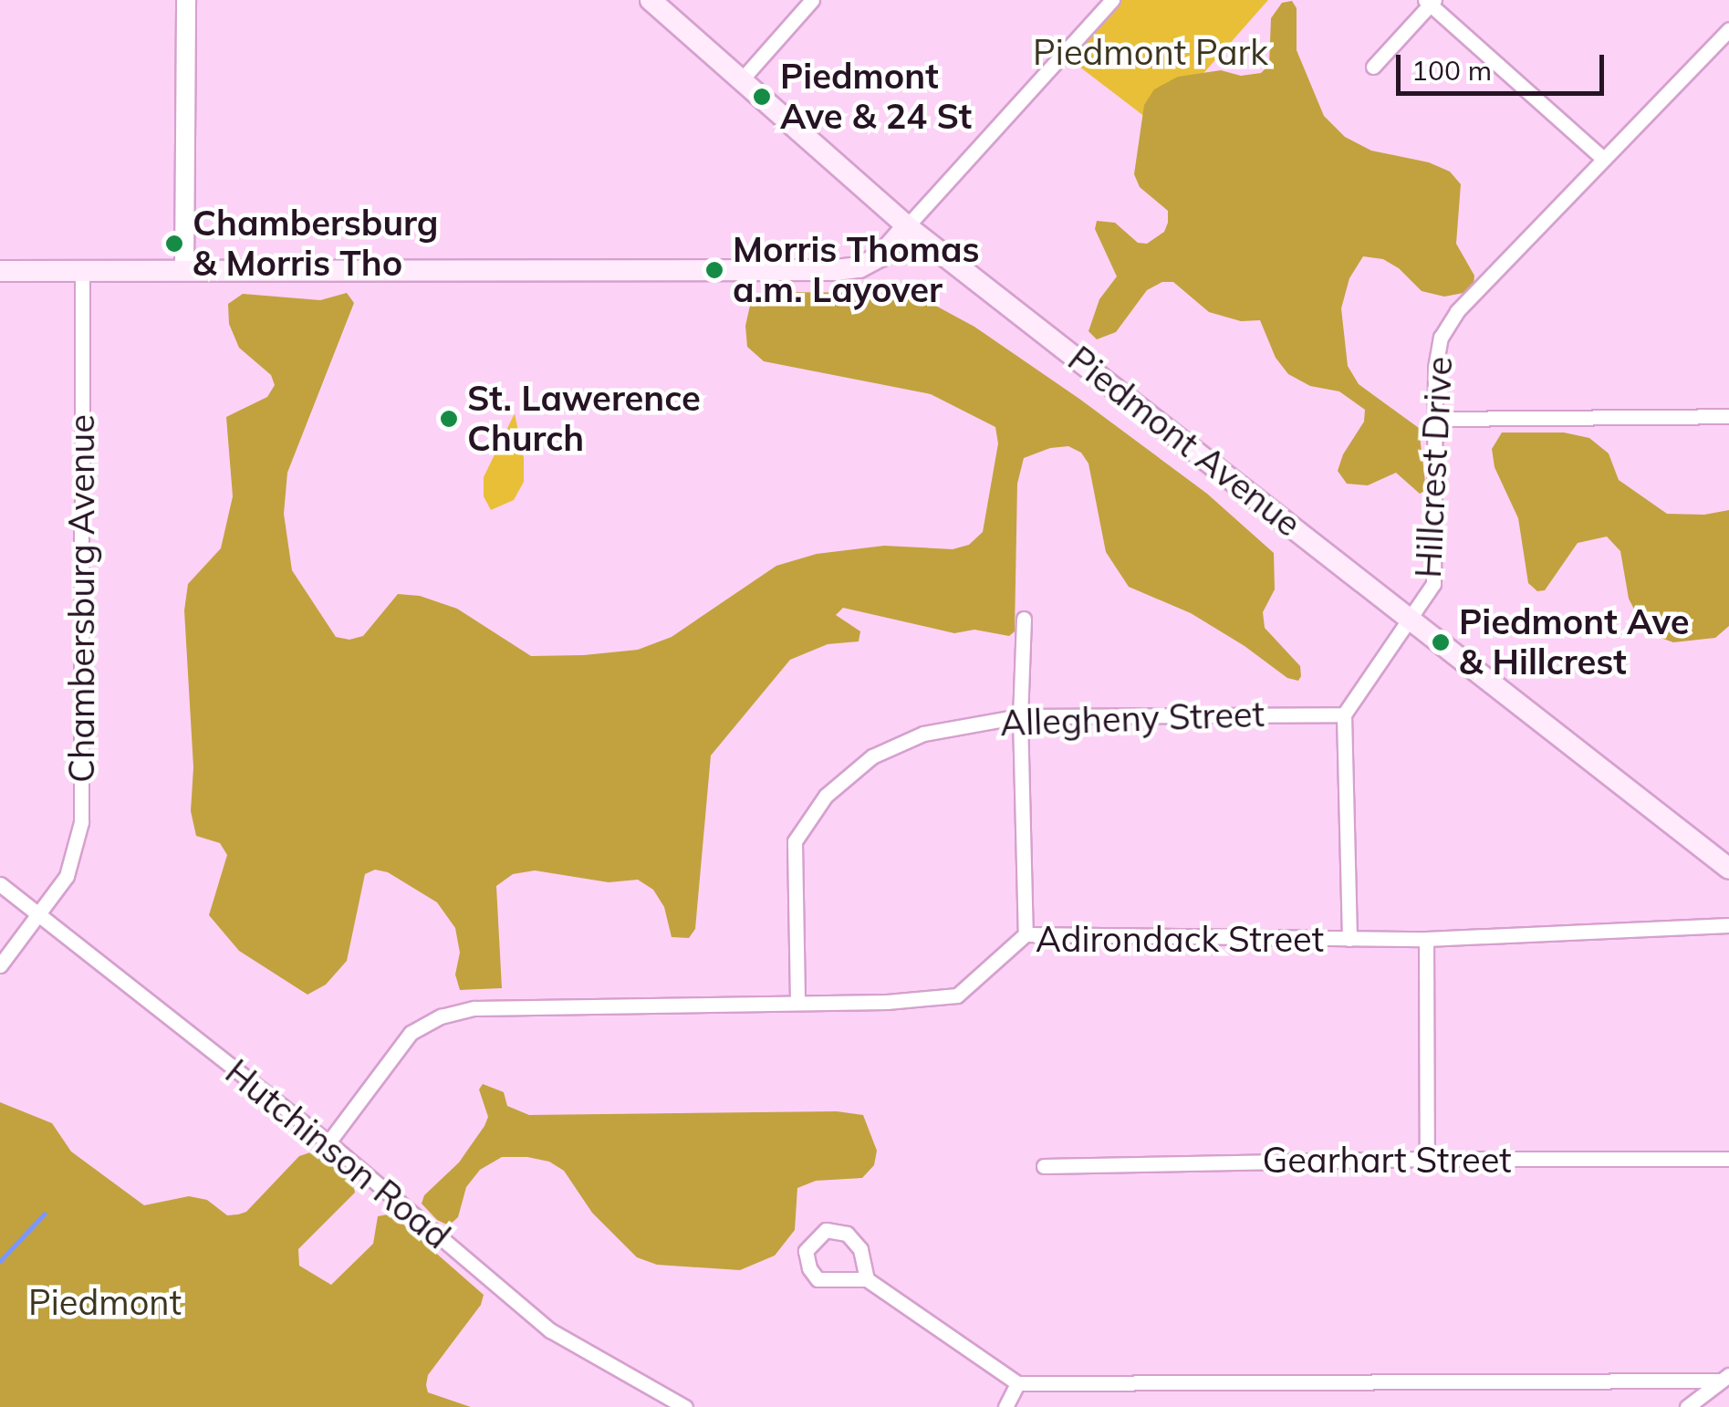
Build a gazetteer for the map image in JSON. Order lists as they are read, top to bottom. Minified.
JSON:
{"streets":{"main road":["Piedmont Avenue"],"street":["Hillcrest Drive","Chambersburg Avenue","Allegheny Street","Adirondack Street","Hutchinson Road","Gearhart Street"]},"crossings":[["Piedmont Avenue","Hillcrest Drive"],["Hillcrest Drive","Allegheny Street"],["Chambersburg Avenue","Hutchinson Road"],["Allegheny Street","Adirondack Street"],["Adirondack Street","Hutchinson Road"]],"parks":["Piedmont Park","Piedmont"],"places":["Piedmont Ave & 24 St","Chambersburg & Morris Tho","Morris Thomas a.m. Layover","St. Lawerence Church","Piedmont Ave & Hillcrest"],"scale_bar":"100 m"}
